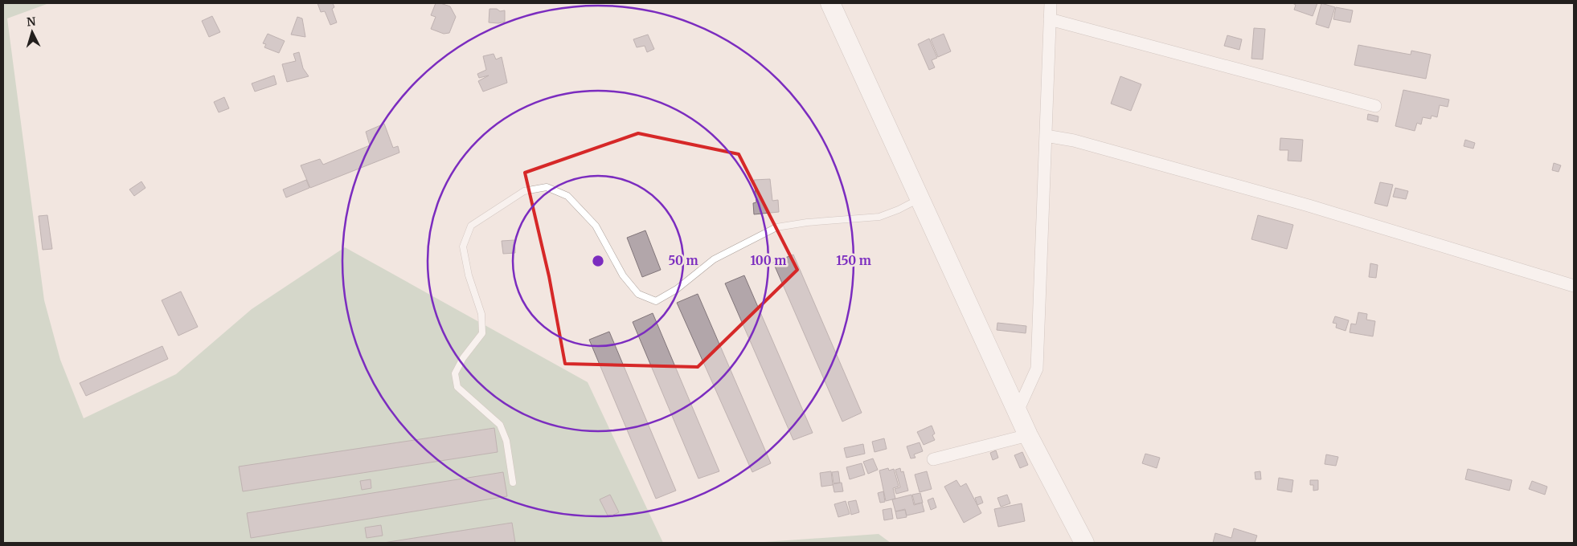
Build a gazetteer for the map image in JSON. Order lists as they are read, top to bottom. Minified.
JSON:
{"north":"top","rings":["50 m","100 m","150 m"]}
